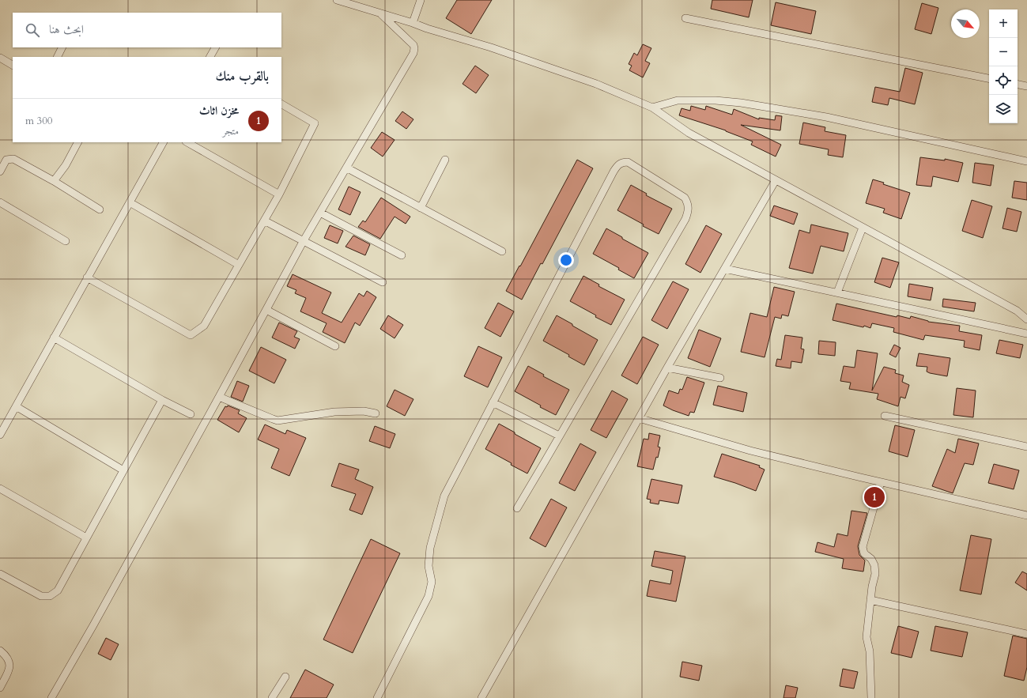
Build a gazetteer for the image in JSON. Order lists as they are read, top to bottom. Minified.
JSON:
{"north":"bottom right","page":{"map_buttons":["+","−"],"search":"ابحث هنا","heading":"بالقرب منك","list":[{"mark":"1","name":"مخزن اثاث","note":"متجر","value":"300 m"}],"pins":"1"}}
